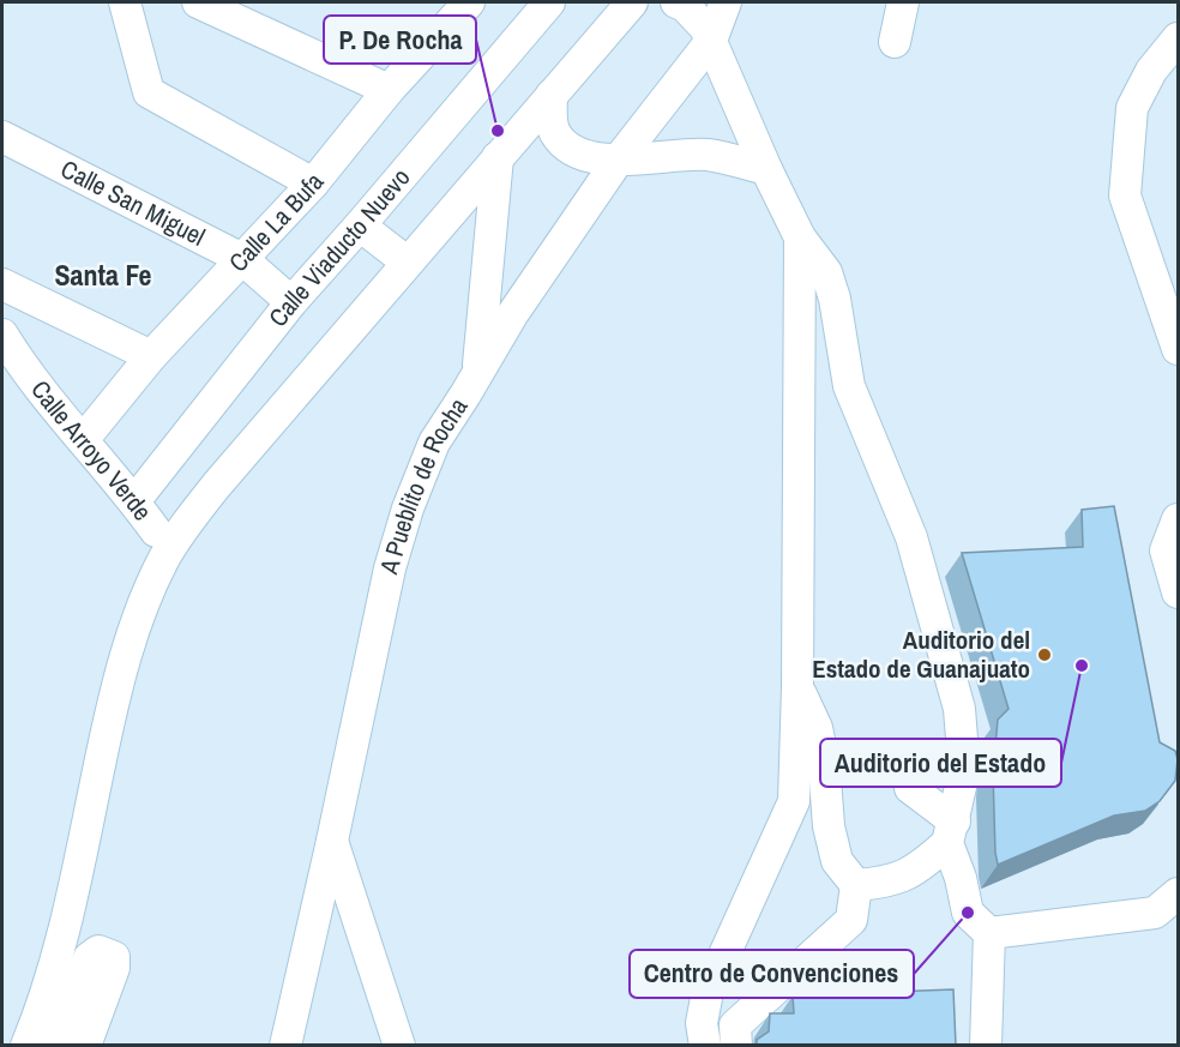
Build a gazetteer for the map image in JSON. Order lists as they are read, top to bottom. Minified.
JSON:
{"streets":{"street":["Calle San Miguel","Calle La Bufa","Calle Viaducto Nuevo","Calle Arroyo Verde","A Pueblito de Rocha"]},"crossings":[["Calle San Miguel","Calle La Bufa"],["Calle San Miguel","Calle Viaducto Nuevo"],["Calle La Bufa","Calle Arroyo Verde"],["Calle Viaducto Nuevo","Calle Arroyo Verde"]],"districts":["Santa Fe"],"places":["P. De Rocha","Auditorio del Estado de Guanajuato","Auditorio del Estado","Centro de Convenciones"]}
